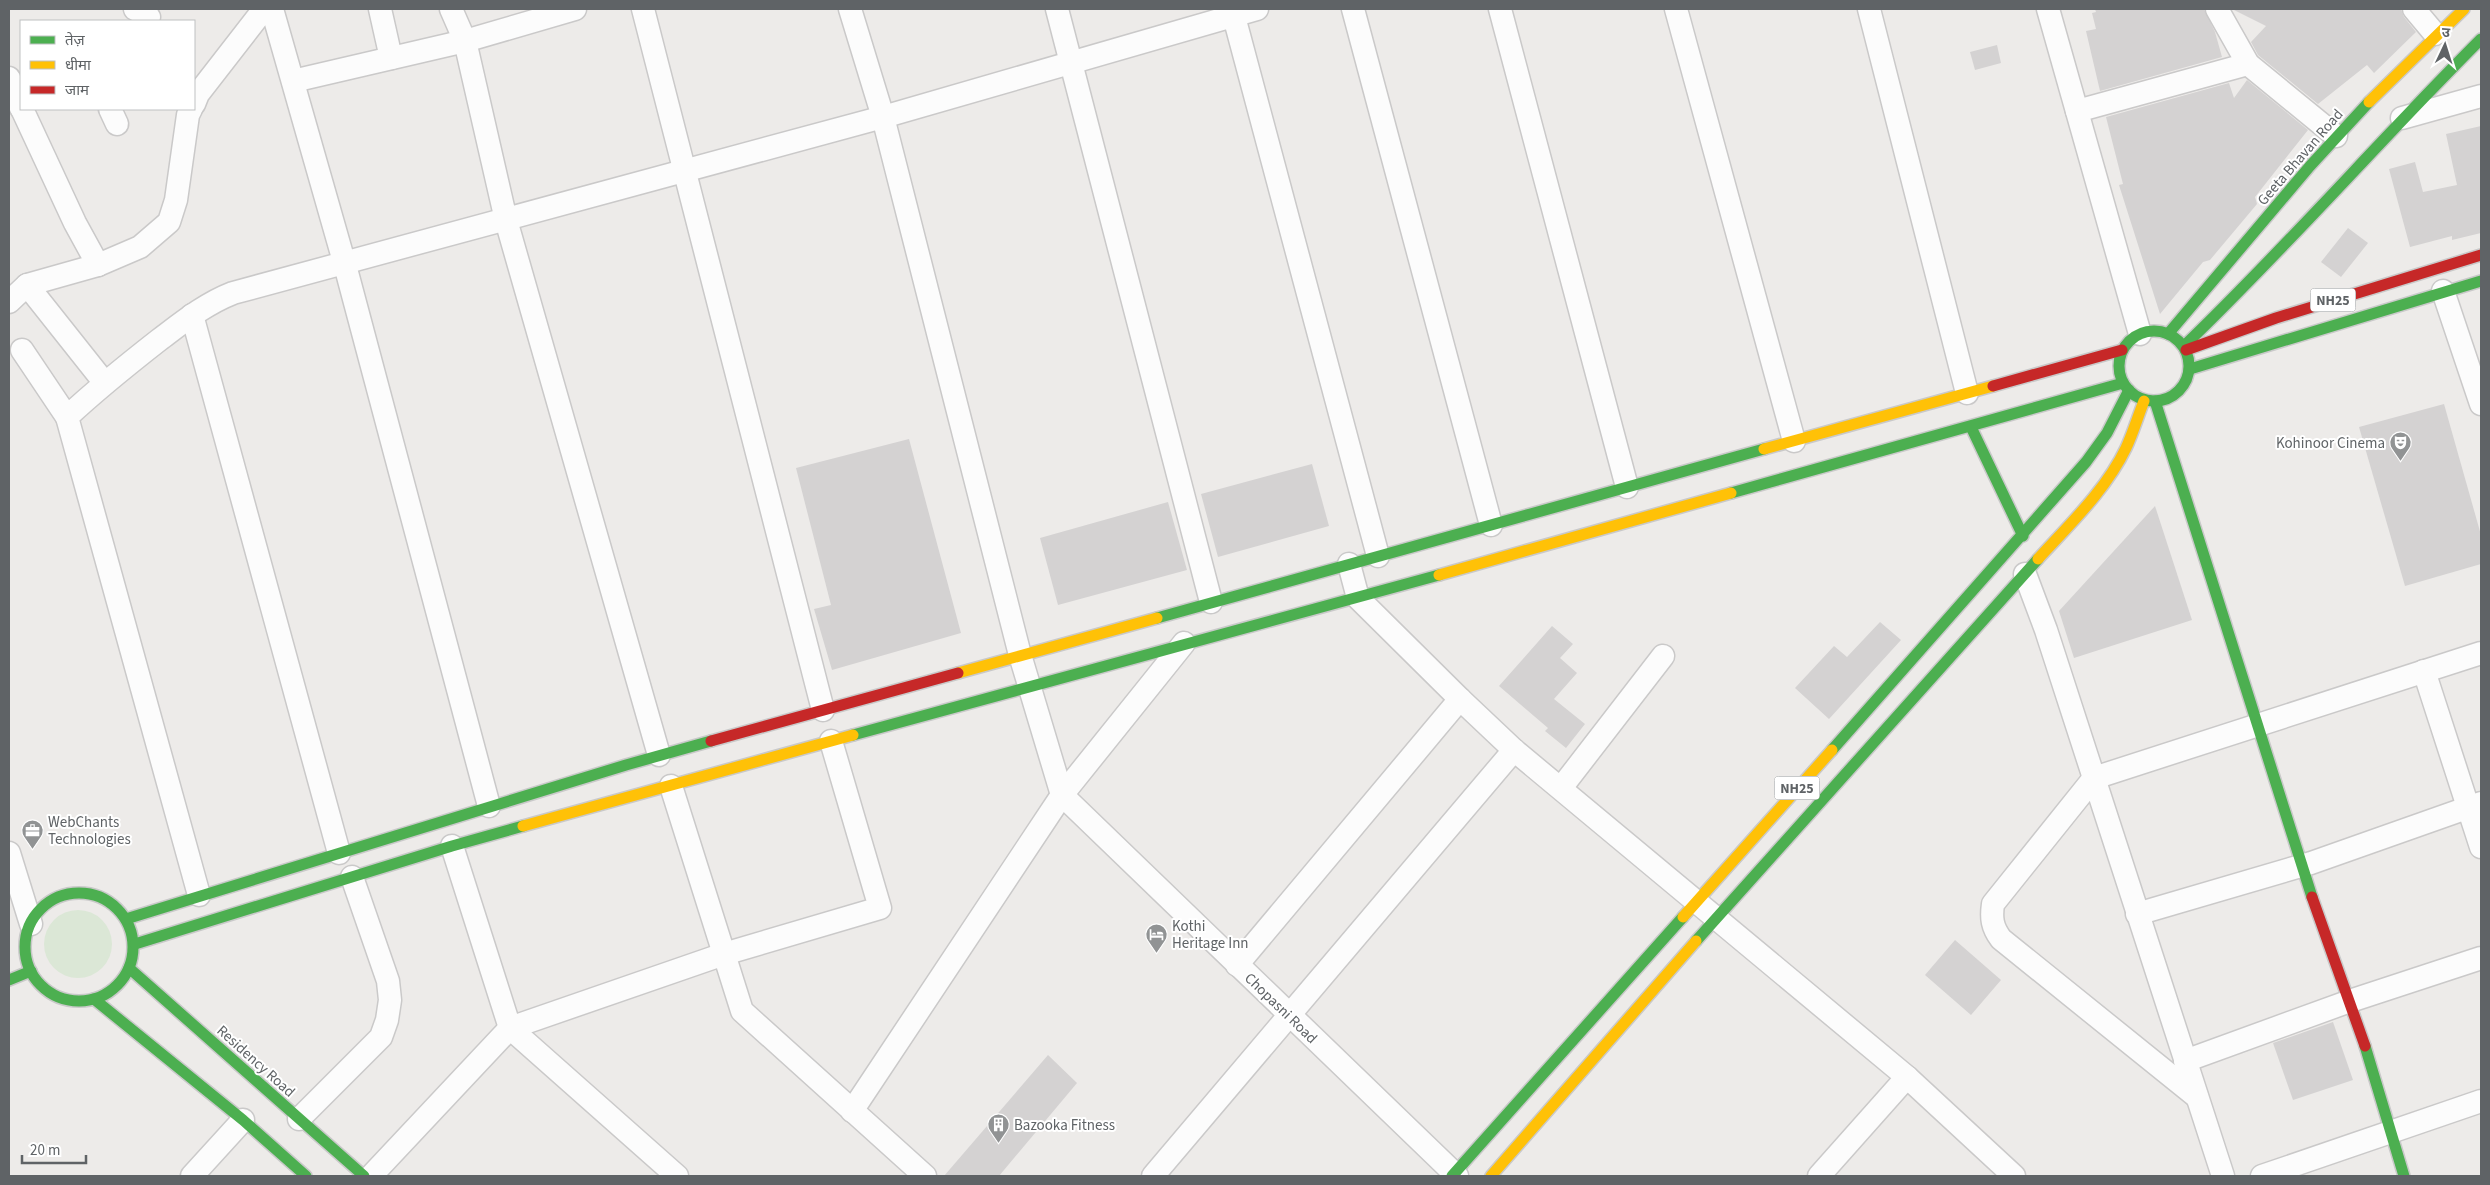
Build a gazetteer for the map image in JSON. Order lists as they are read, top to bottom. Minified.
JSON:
{"streets":{"main road":["Geeta Bhavan Road","NH25","Residency Road"],"street":["Chopasni Road"]},"crossings":[["Geeta Bhavan Road","NH25"],["NH25","Chopasni Road"]],"places":{"theatre":["Kohinoor Cinema"],"office":["WebChants Technologies"],"hotel":["Kothi Heritage Inn"],"building":["Bazooka Fitness"]},"legend":["तेज़","धीमा","जाम"],"scale_bar":"20 m","north":"top"}
